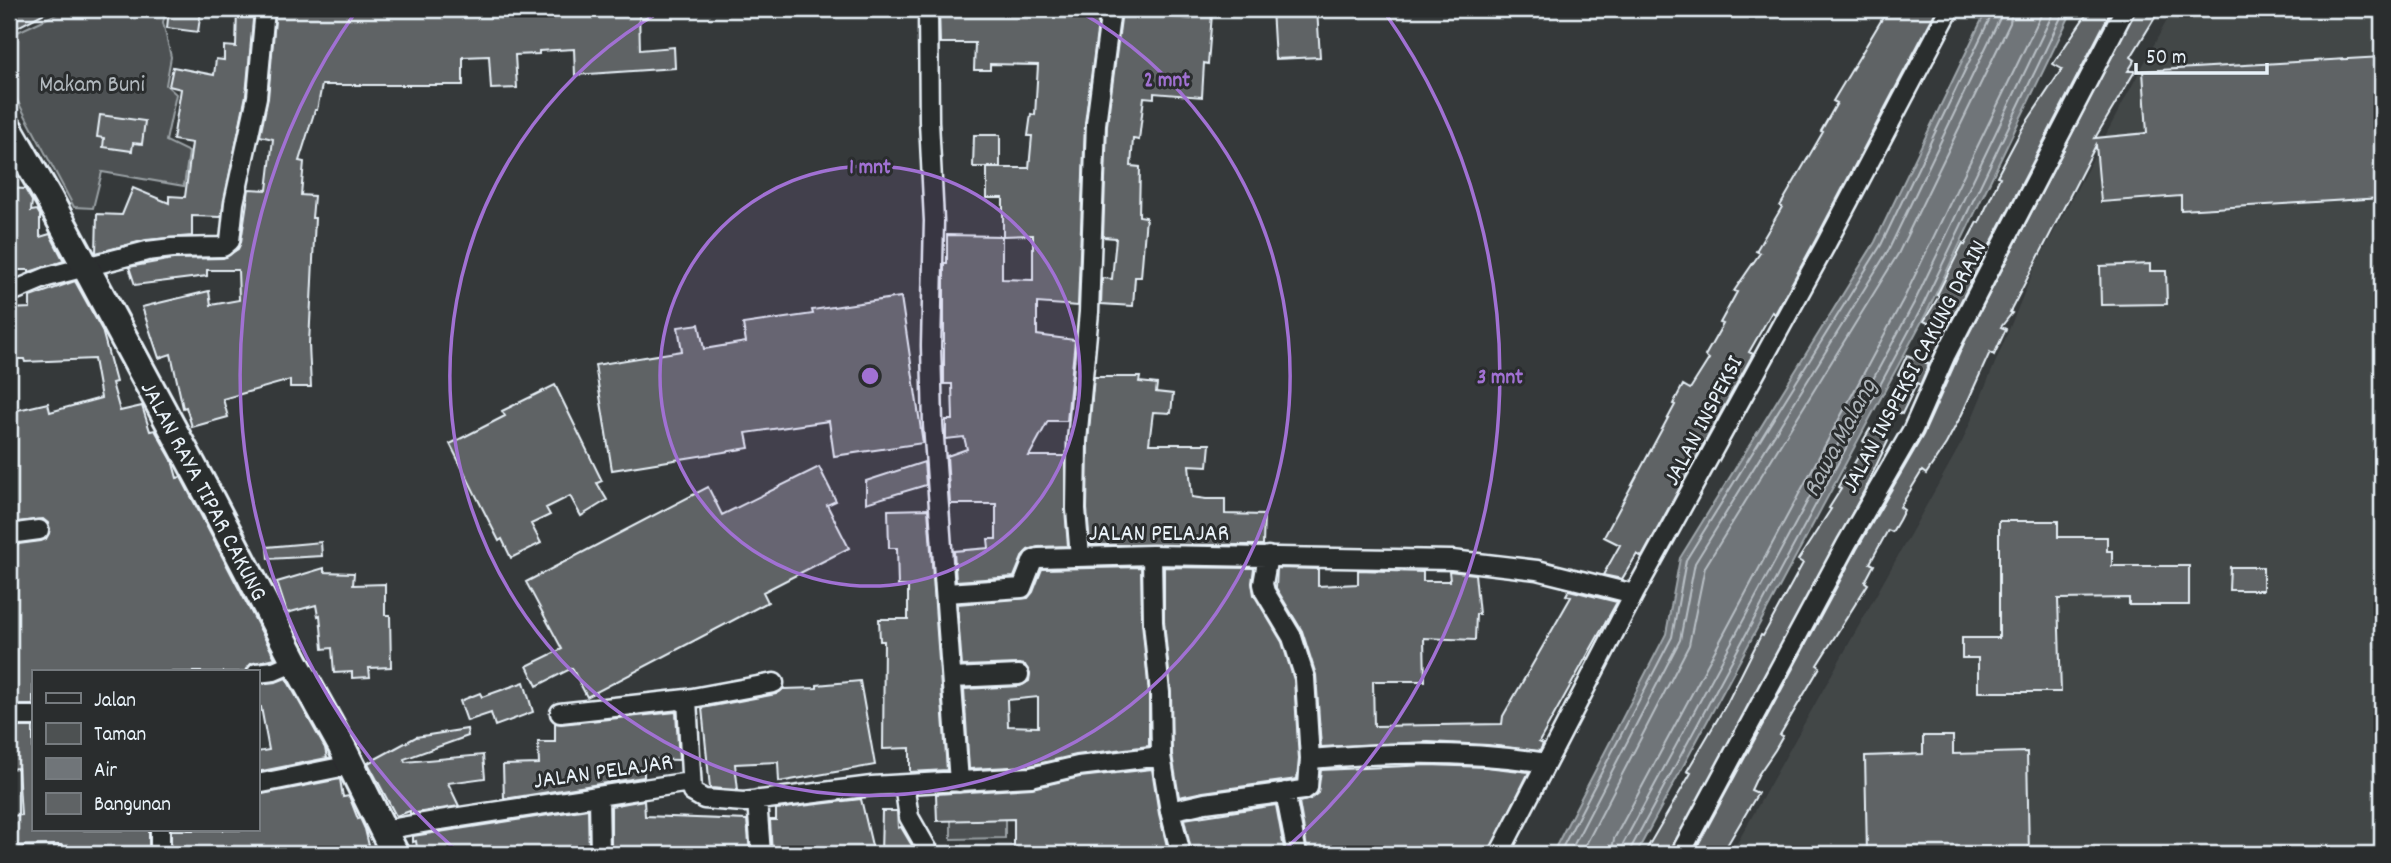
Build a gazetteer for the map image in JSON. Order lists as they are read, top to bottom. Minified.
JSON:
{"streets":{"street":["JALAN INSPEKSI CAKUNG DRAIN","JALAN INSPEKSI","JALAN RAYA TIPAR CAKUNG","JALAN PELAJAR"]},"crossings":[["JALAN INSPEKSI","JALAN PELAJAR"],["JALAN RAYA TIPAR CAKUNG","JALAN PELAJAR"]],"water":["Rawa Malang"],"parks":["Makam Buni"],"legend":["Jalan","Taman","Air","Bangunan"],"scale_bar":"50 m","rings":["2 mnt","1 mnt","3 mnt"]}
